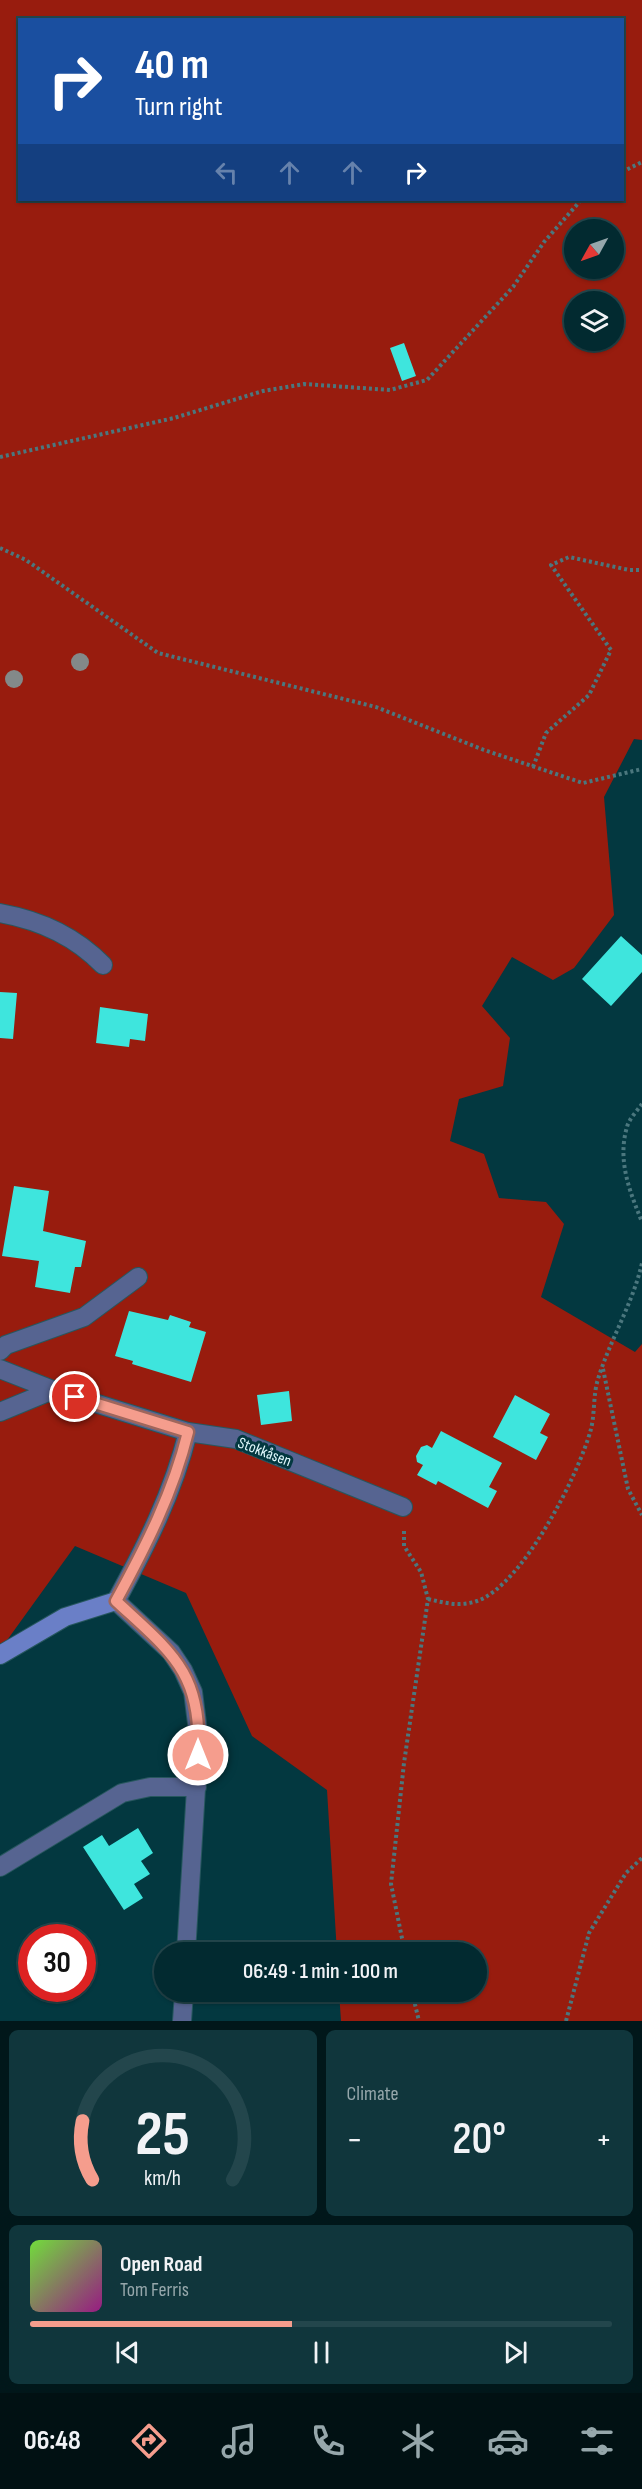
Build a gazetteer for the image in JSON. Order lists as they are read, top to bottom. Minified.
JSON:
{"streets":{"street":["Stokkåsen"]},"north":"bottom left","page":{"turn":["40 m","Turn right"],"limit":"30","trip":"06:49 · 1 min · 100 m","tile":"Climate","heat":["−","20°","+"],"song":["Open Road","Tom Ferris"],"tabs":"06:48","gauge":["25","km/h"]}}
